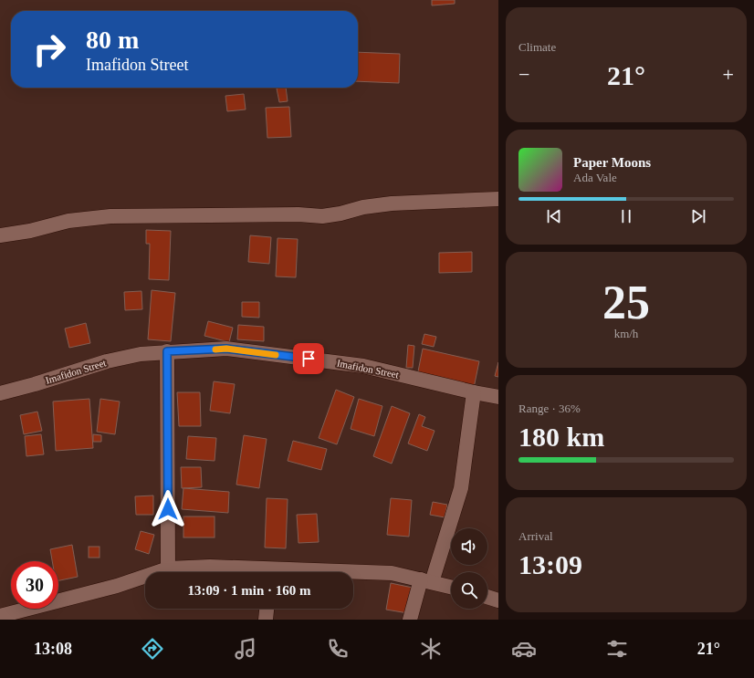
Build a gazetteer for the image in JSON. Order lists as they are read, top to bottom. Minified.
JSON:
{"streets":{"street":["Imafidon Street"]},"page":{"tile":["Climate",["25","km/h"],["Range · 36%","180 km"],["Arrival","13:09"]],"turn":["80 m","Imafidon Street"],"heat":["−","21°","+"],"song":["Paper Moons","Ada Vale"],"limit":"30","trip":"13:09 · 1 min · 160 m","tabs":["13:08","21°"]}}
